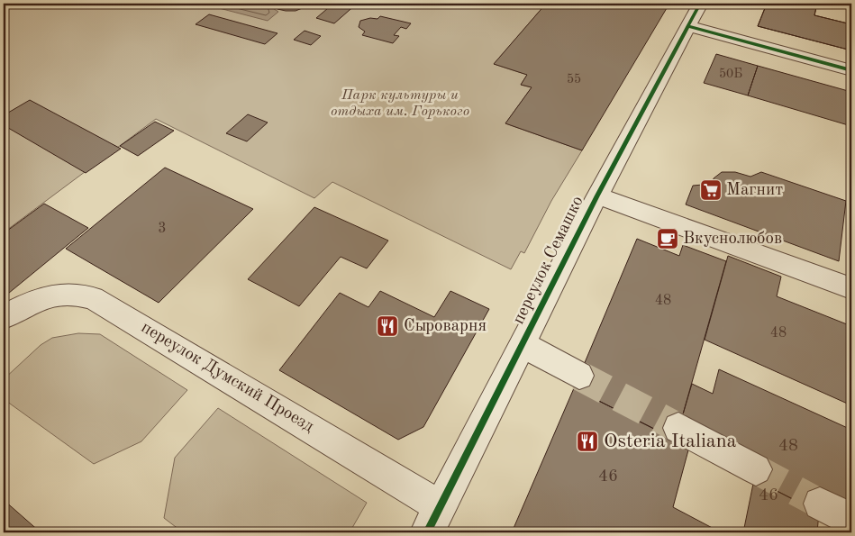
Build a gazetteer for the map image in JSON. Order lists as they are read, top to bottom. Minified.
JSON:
{"streets":{"street":["переулок Семашко","переулок Думский Проезд"]},"crossings":[["переулок Семашко","переулок Думский Проезд"]],"parks":["Парк культуры и отдыха им. Горького"],"places":{"supermarket":["Магнит"],"cafe":["Вкуснолюбов"],"restaurant":["Cыроварня","Osteria Italiana"]},"house_numbers":["50Б","55","3","48","48","48","46","46"]}
